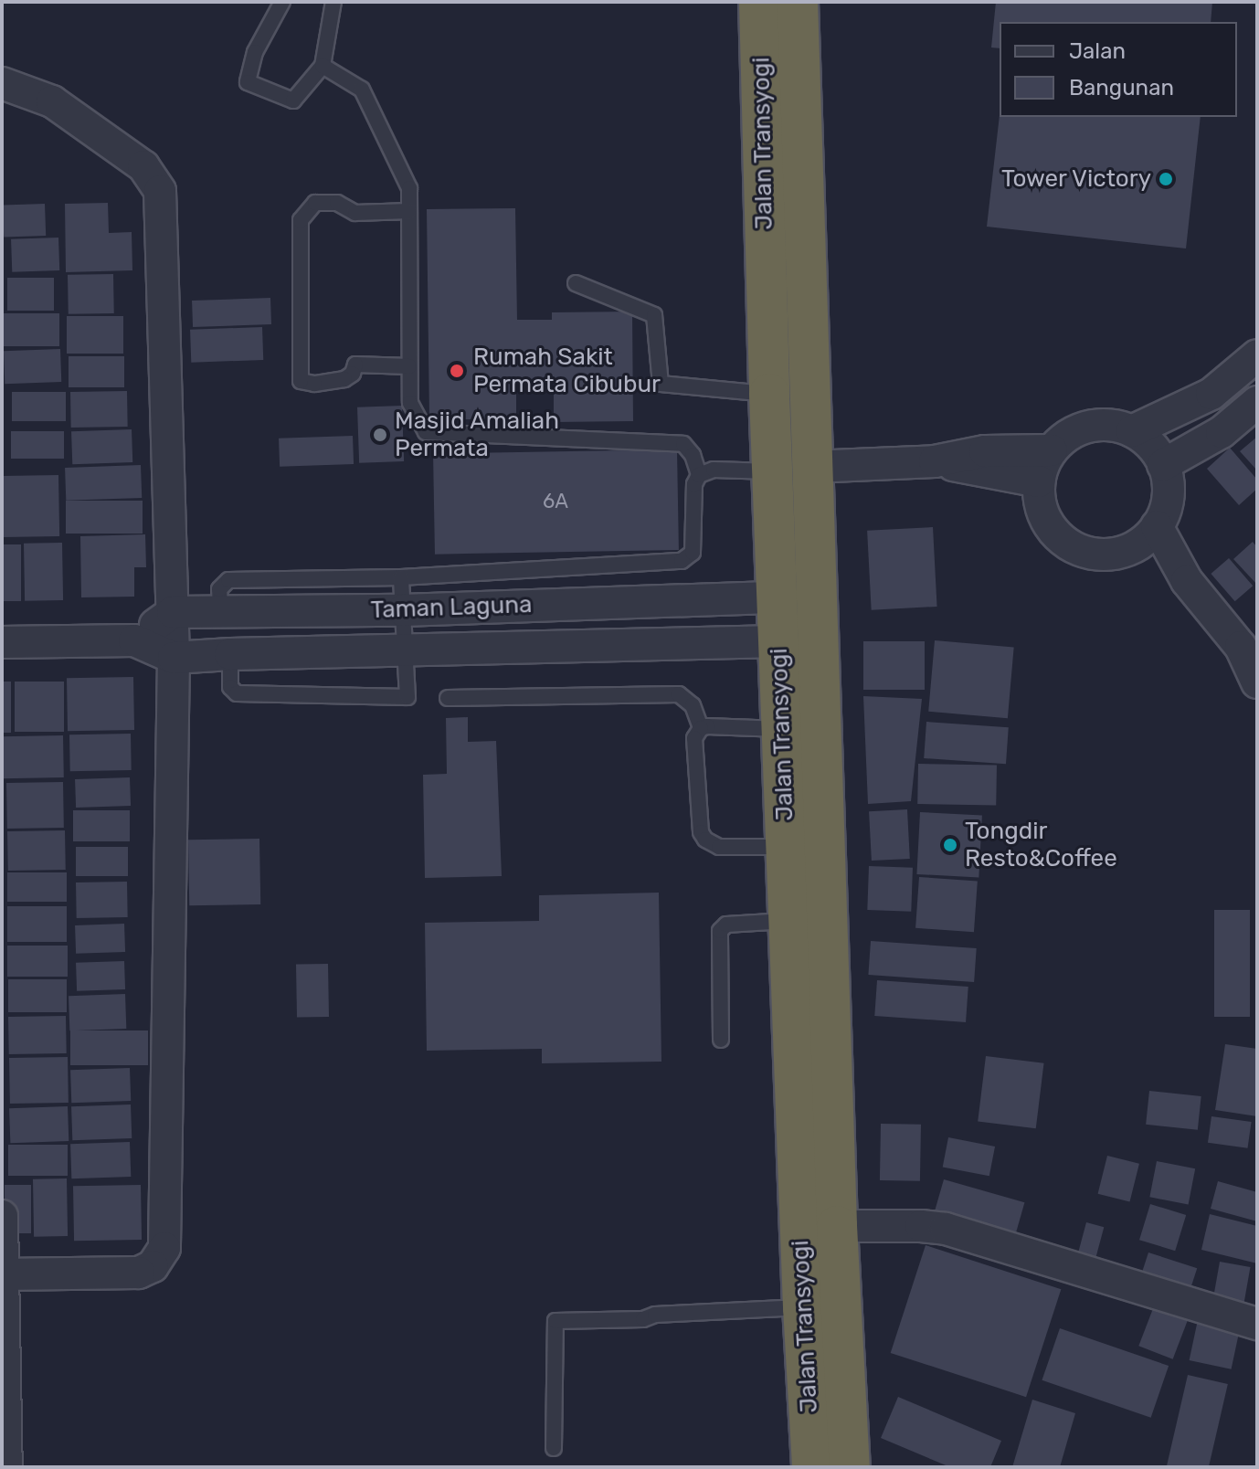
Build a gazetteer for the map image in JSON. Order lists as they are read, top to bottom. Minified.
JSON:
{"streets":{"highway":["Jalan Transyogi"],"street":["Taman Laguna"]},"crossings":[["Jalan Transyogi","Taman Laguna"]],"places":["Tower Victory","Rumah Sakit Permata Cibubur","Masjid Amaliah Permata","Tongdir Resto&Coffee"],"house_numbers":["6A"],"legend":["Jalan","Bangunan"]}
